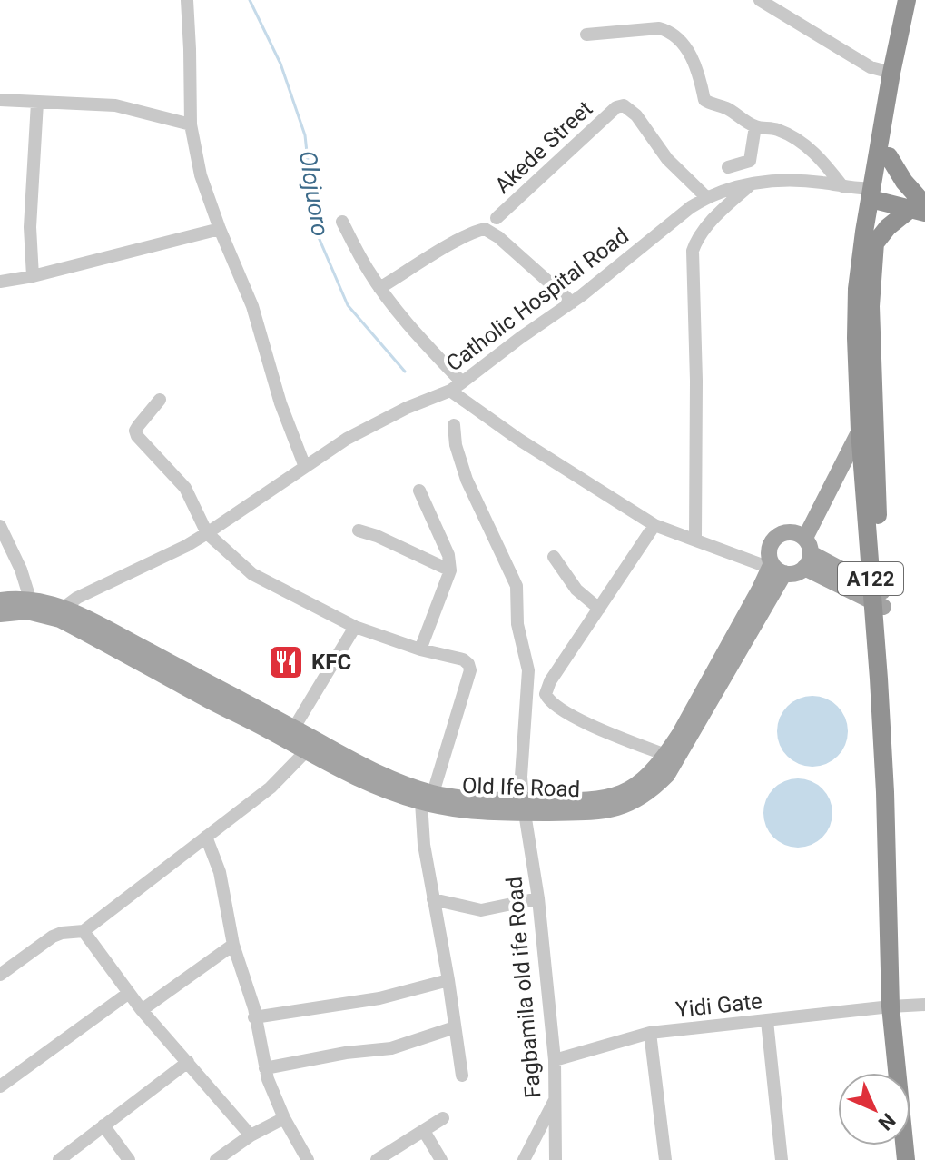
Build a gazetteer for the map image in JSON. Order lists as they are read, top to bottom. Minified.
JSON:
{"streets":{"highway":["A122"],"main road":["Old Ife Road"],"street":["Akede Street","Catholic Hospital Road","Fagbamila old ife Road","Yidi Gate"]},"crossings":[["Akede Street","Catholic Hospital Road"],["Catholic Hospital Road","A122"],["Catholic Hospital Road","Old Ife Road"],["A122","Yidi Gate"],["Old Ife Road","Fagbamila old ife Road"],["Fagbamila old ife Road","Yidi Gate"]],"water":["Olojuoro"],"places":{"restaurant":["KFC"]},"north":"bottom right"}
